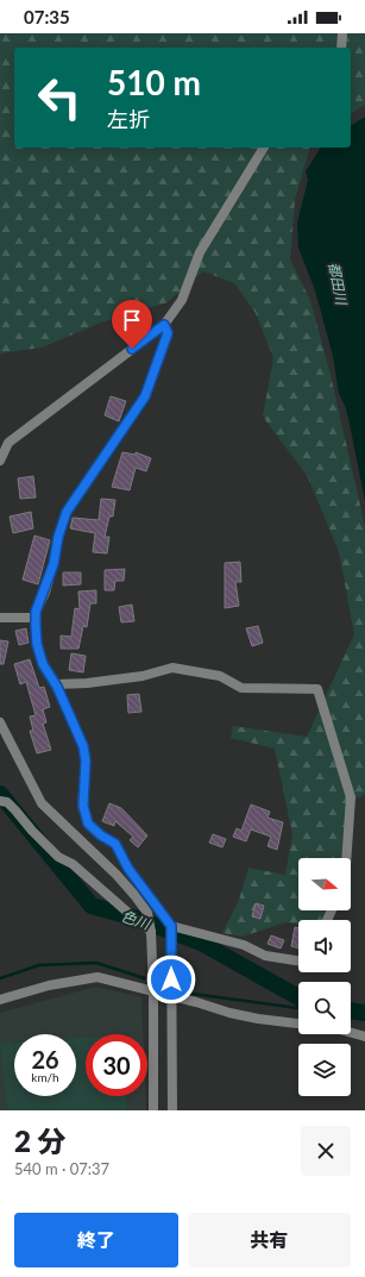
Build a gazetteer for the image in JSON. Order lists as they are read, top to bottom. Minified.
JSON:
{"water":["都田川","色川"],"north":"right","page":{"status":"07:35","turn":["510 m","左折"],"speed":"26 km/h","limit":"30","heading":["2 分","540 m · 07:37"],"buttons":["終了","共有"]}}
